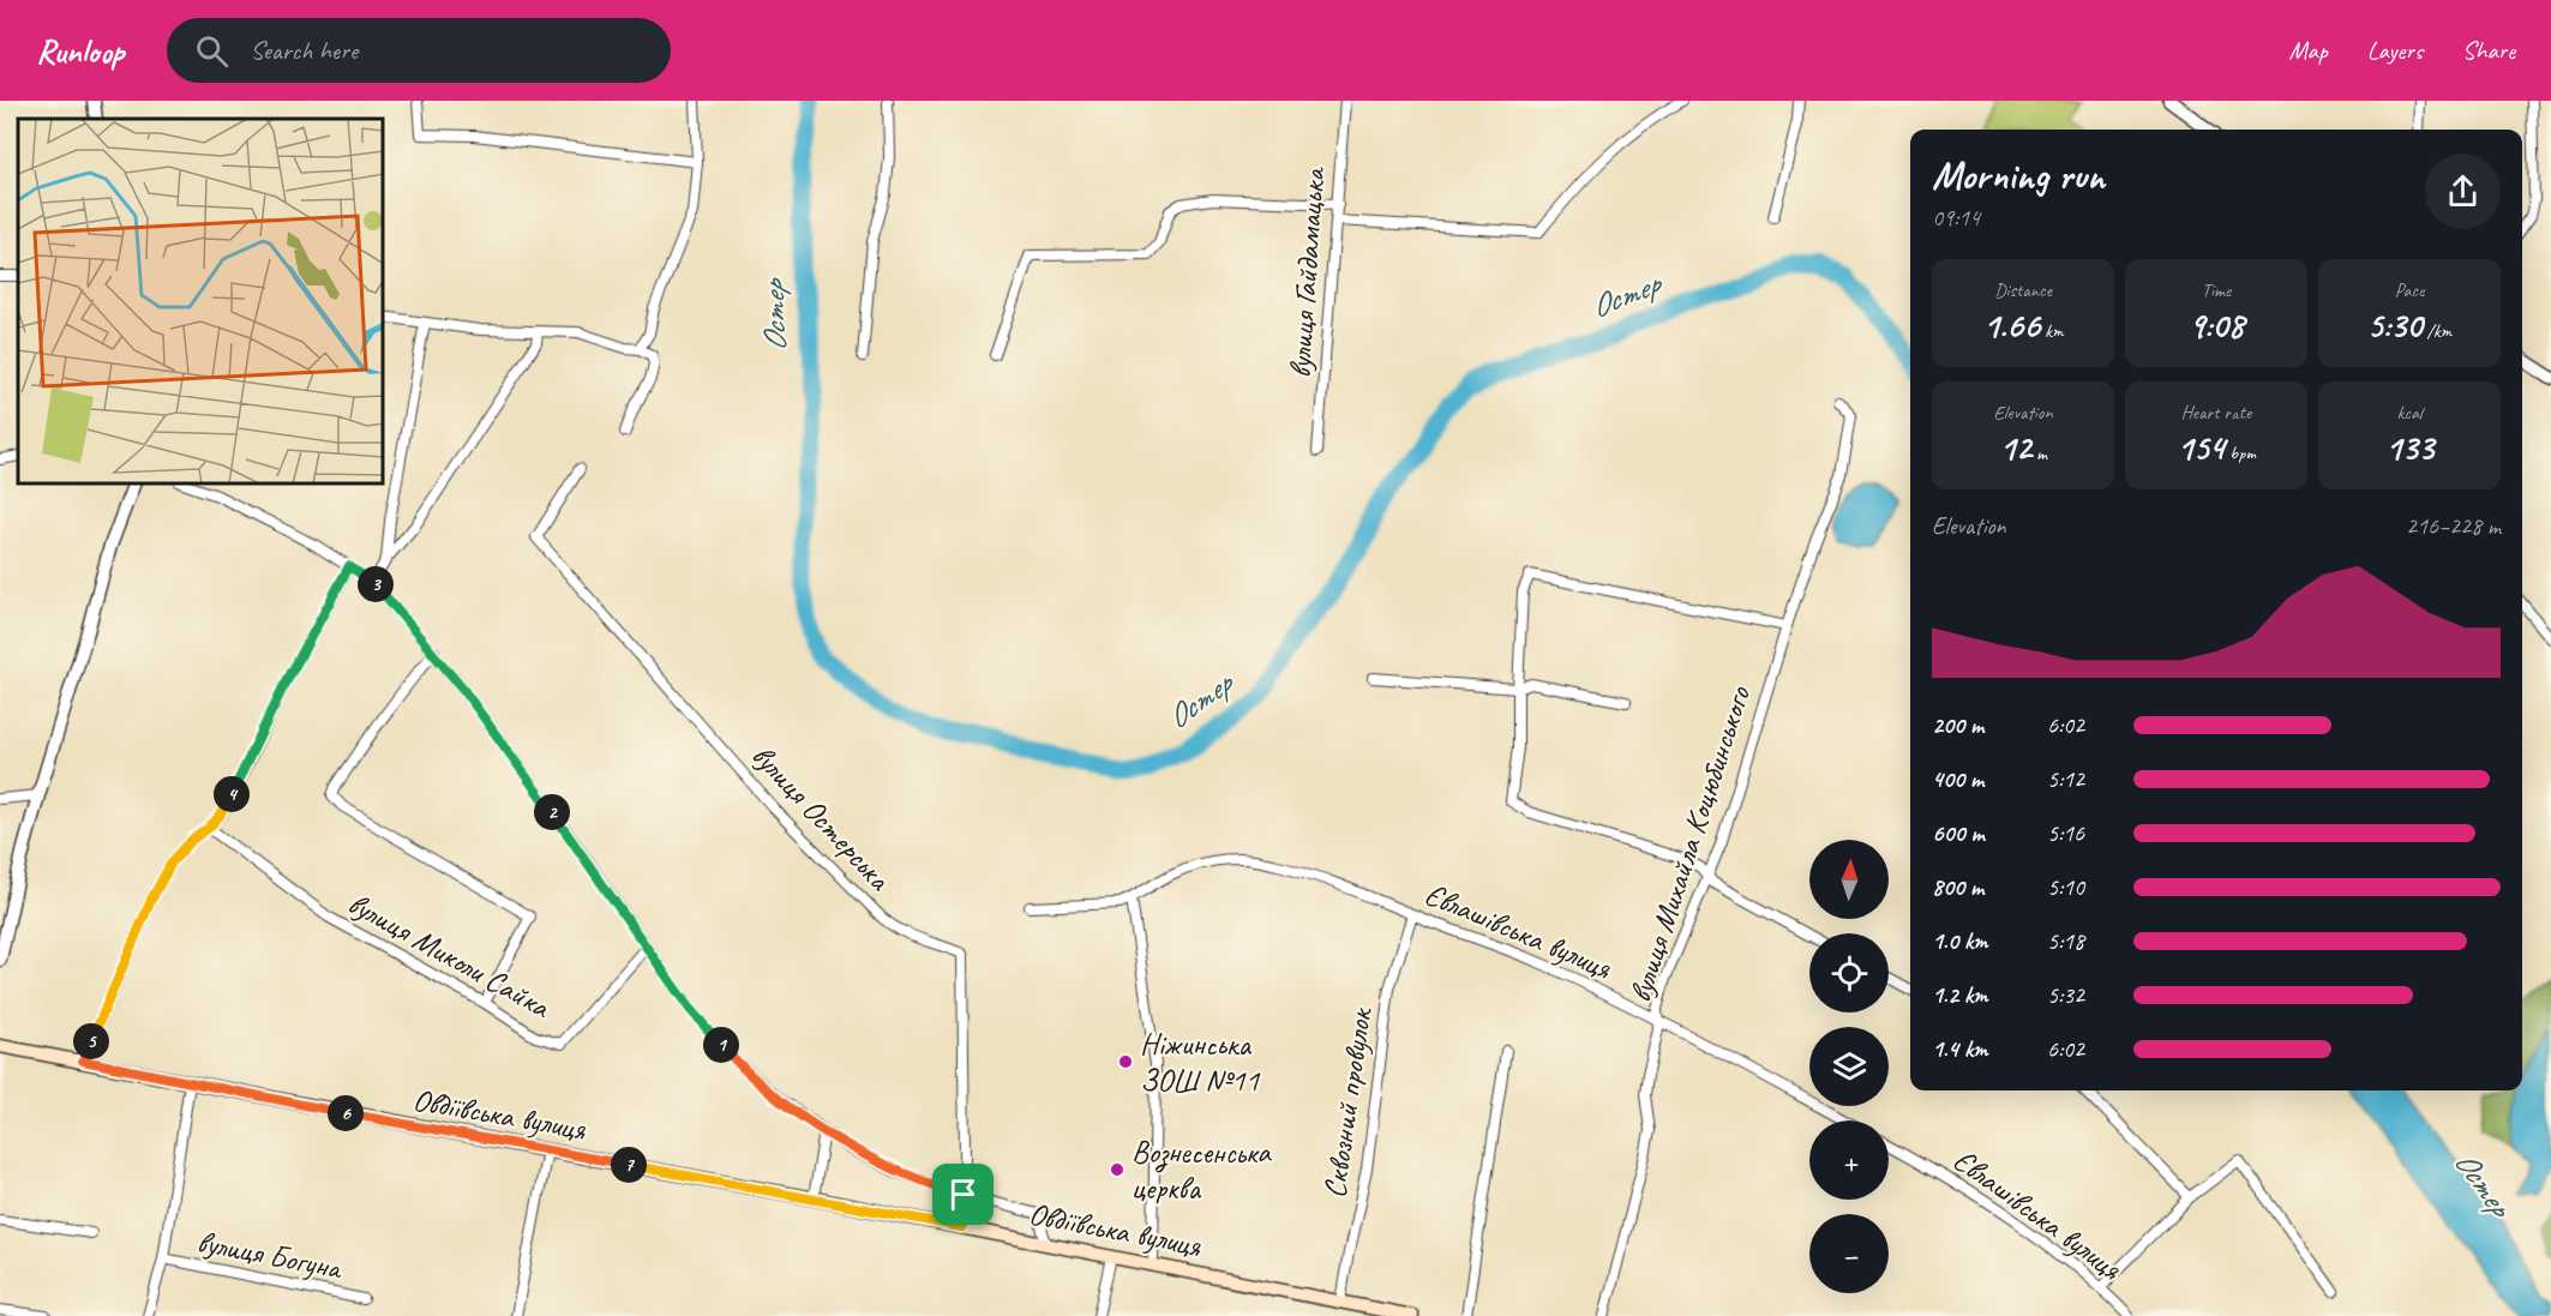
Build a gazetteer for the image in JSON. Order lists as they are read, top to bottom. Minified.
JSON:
{"streets":{"main road":["Овдіївська вулиця"],"street":["вулиця Гайдамацька","вулиця Остерська","вулиця Михайла Коцюбинського","Євлашівська вулиця","вулиця Миколи Сайка","Сквозний провулок","вулиця Богуна"]},"crossings":[["вулиця Остерська","Овдіївська вулиця"],["вулиця Михайла Коцюбинського","Євлашівська вулиця"],["Євлашівська вулиця","Сквозний провулок"],["Сквозний провулок","Овдіївська вулиця"]],"water":["Остер"],"places":["Ніжинська ЗОШ №11","Вознесенська церква"],"north":"top","page":{"header":"Runloop","search":"Search here","nav":["Map","Layers","Share"],"heading":["Morning run","09:14"],"stats":[["Distance","1.66 km"],["Time","9:08"],["Pace","5:30 /km"],["Elevation","12 m"],["Heart rate","154 bpm"],["kcal","133"]],"chart":["Elevation","216–228 m"],"pins":["3","4","2","5","1","6","7"],"list":[{"name":"200 m","note":"6:02"},{"name":"400 m","note":"5:12"},{"name":"600 m","note":"5:16"},{"name":"800 m","note":"5:10"},{"name":"1.0 km","note":"5:18"},{"name":"1.2 km","note":"5:32"},{"name":"1.4 km","note":"6:02"}],"map_buttons":["+","−"]}}
